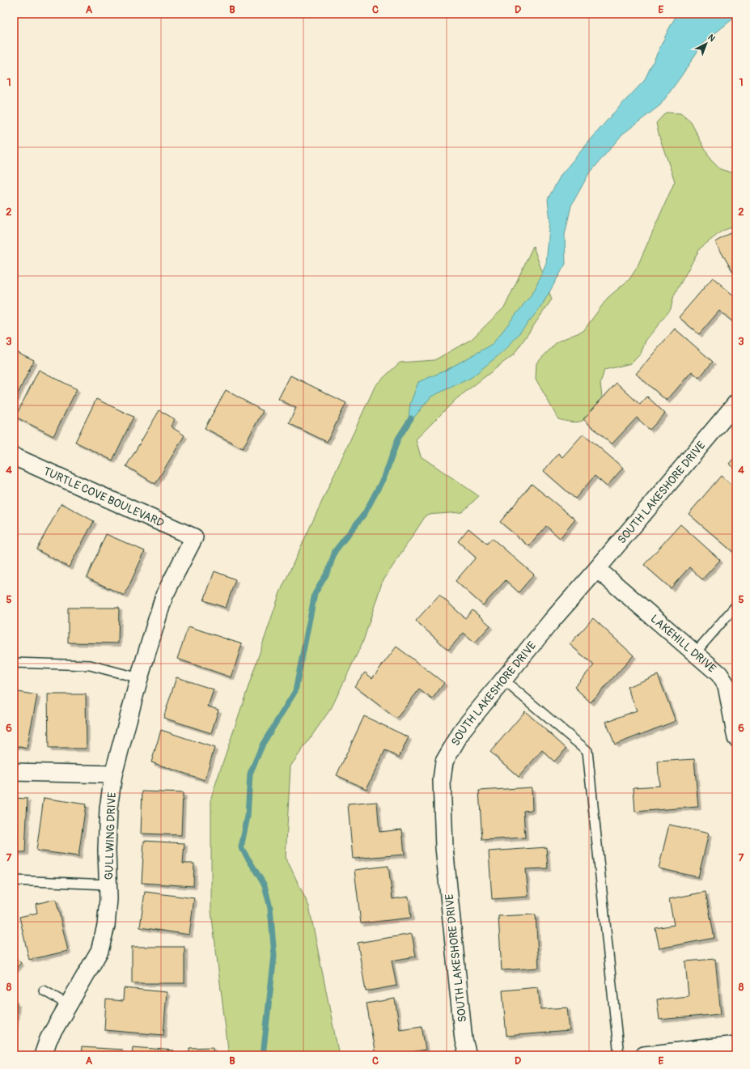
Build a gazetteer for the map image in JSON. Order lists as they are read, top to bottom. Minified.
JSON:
{"streets":{"street":["SOUTH LAKESHORE DRIVE","TURTLE COVE BOULEVARD","LAKEHILL DRIVE","GULLWING DRIVE"]},"crossings":[["SOUTH LAKESHORE DRIVE","LAKEHILL DRIVE"],["TURTLE COVE BOULEVARD","GULLWING DRIVE"]],"north":"top right","grid":{"columns":["A","B","C","D","E"],"rows":["1","2","3","4","5","6","7","8"]}}
